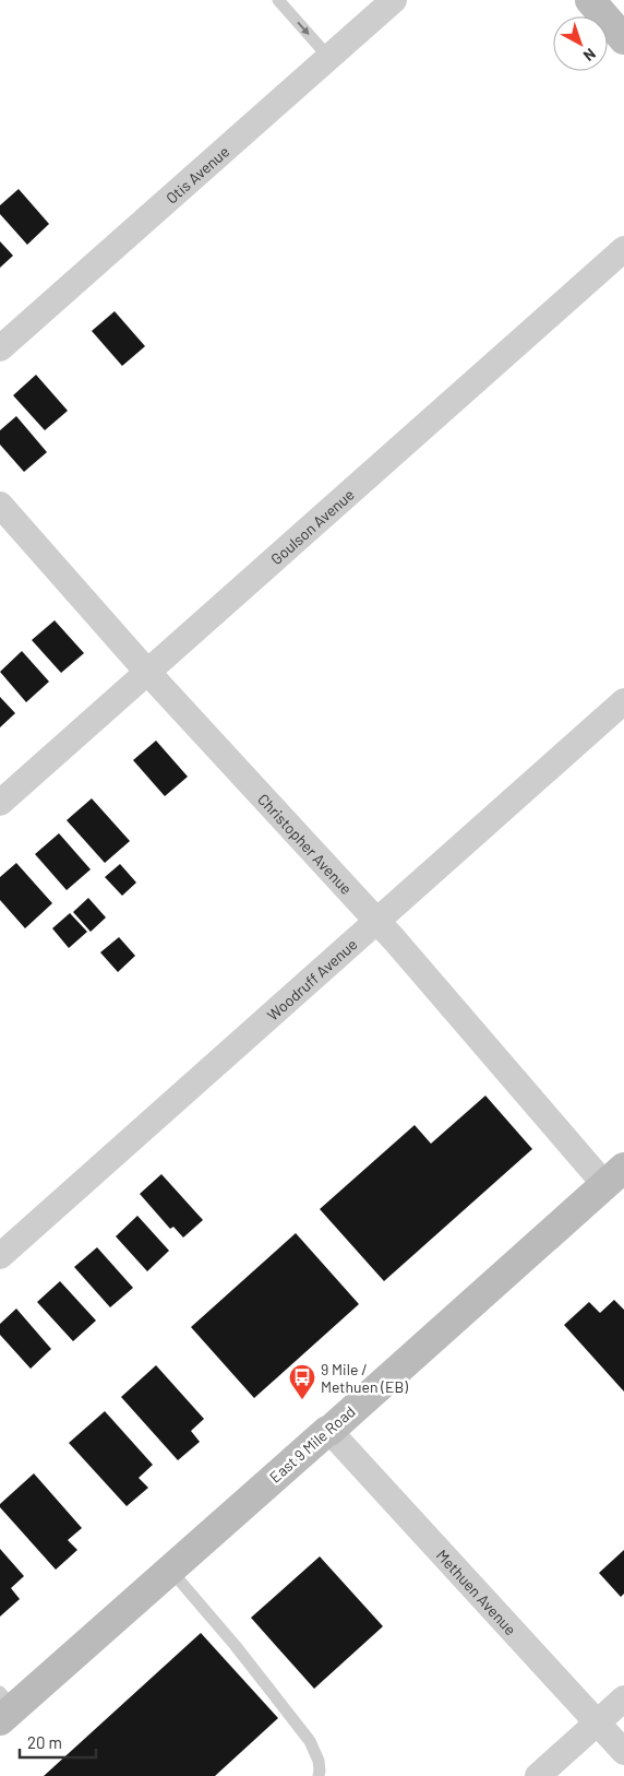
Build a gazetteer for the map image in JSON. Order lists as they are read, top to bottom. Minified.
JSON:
{"streets":{"main road":["East 9 Mile Road"],"street":["Otis Avenue","Goulson Avenue","Christopher Avenue","Woodruff Avenue","Methuen Avenue"]},"crossings":[["Goulson Avenue","Christopher Avenue"],["Christopher Avenue","Woodruff Avenue"],["Christopher Avenue","East 9 Mile Road"],["East 9 Mile Road","Methuen Avenue"]],"places":{"bus stop":["9 Mile / Methuen (EB)"]},"scale_bar":"20 m","north":"bottom right"}
